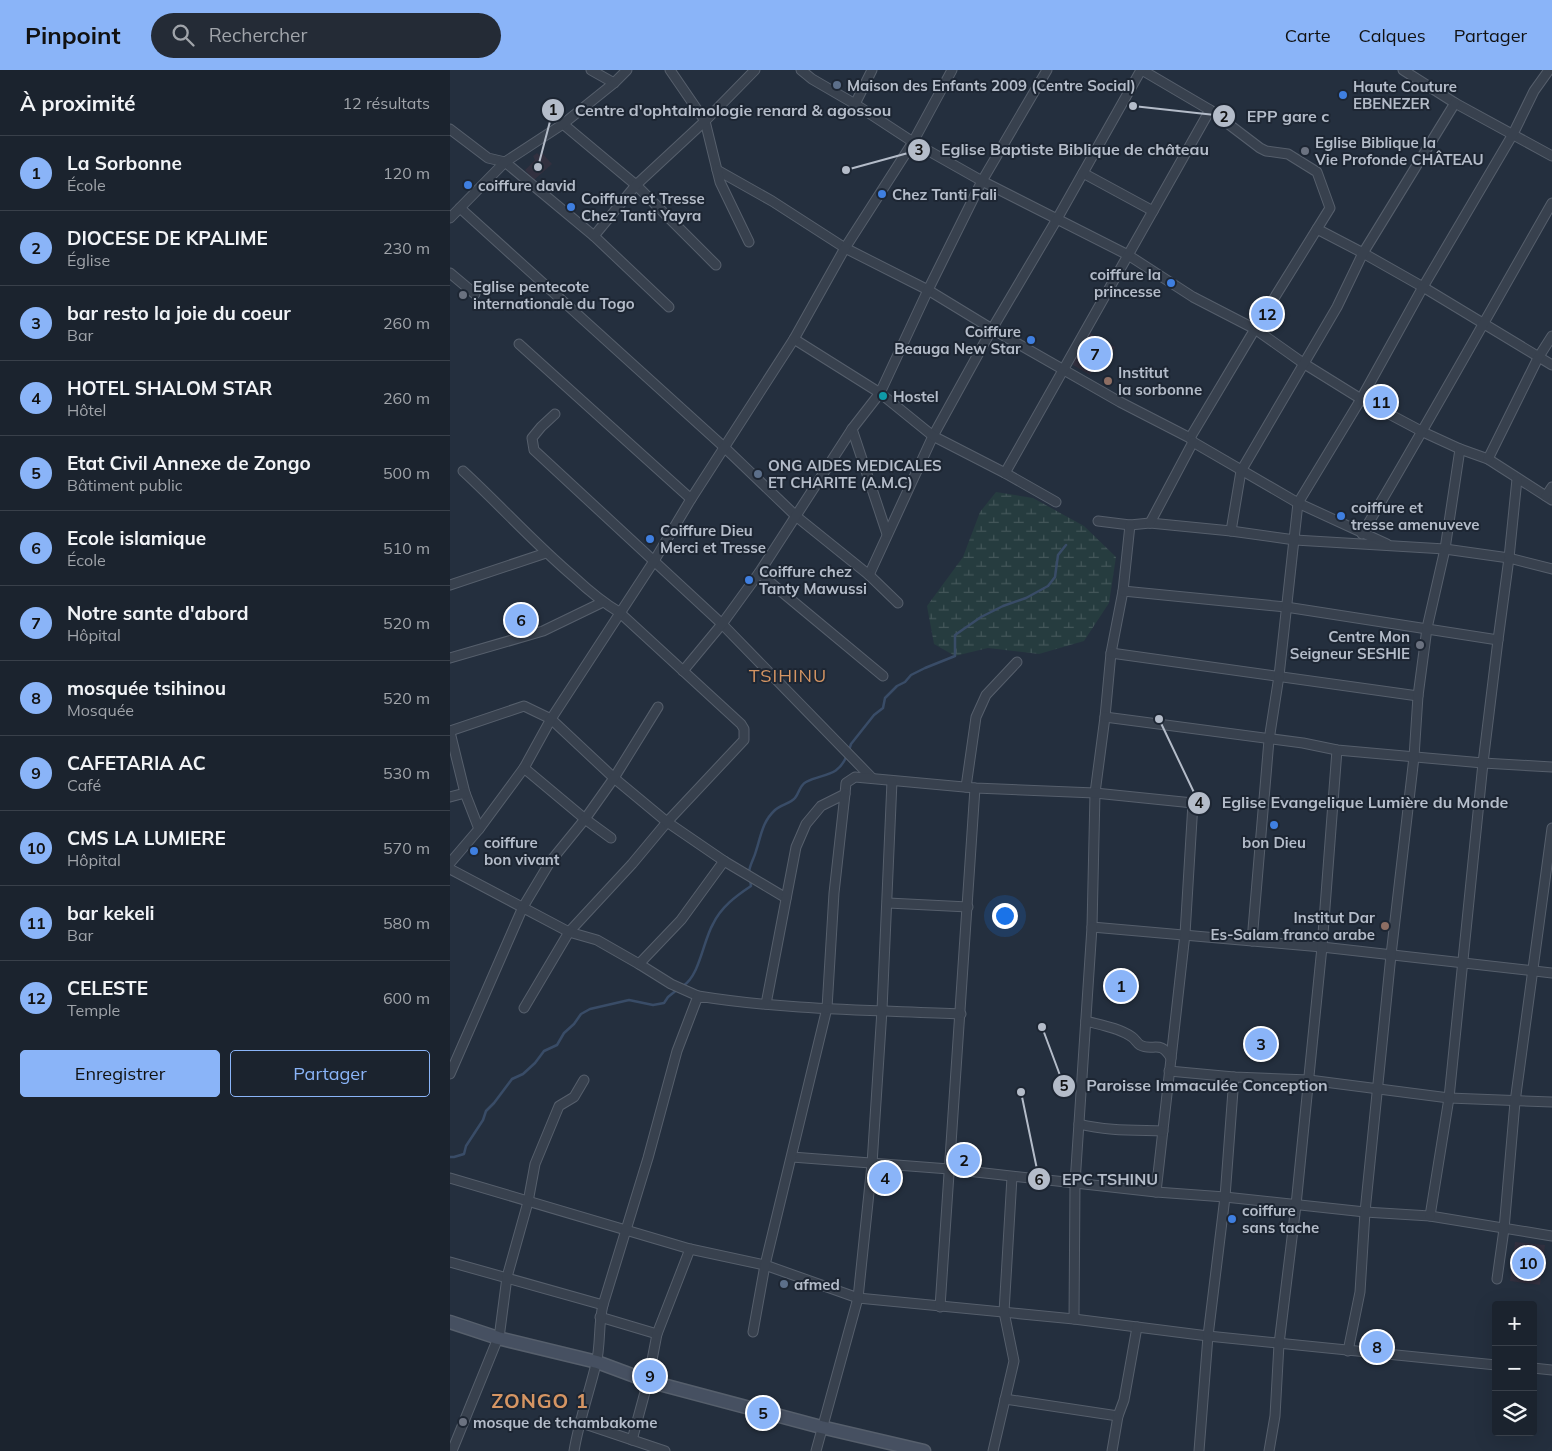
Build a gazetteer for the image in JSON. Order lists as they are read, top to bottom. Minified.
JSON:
{"districts":["TSIHINU","ZONGO 1"],"places":["Maison des Enfants 2009 (Centre Social)","Haute Couture EBENEZER","EPP gare c","Eglise Biblique la Vie Profonde CHÂTEAU","Centre d'ophtalmologie renard & agossou","Eglise Baptiste Biblique de château","coiffure david","Chez Tanti Fali","Coiffure et Tresse Chez Tanti Yayra","coiffure la princesse","Eglise pentecote internationale du Togo","Coiffure Beauga New Star","Institut la sorbonne","Hostel","ONG AIDES MEDICALES ET CHARITE (A.M.C)","coiffure et tresse amenuveve","Coiffure Dieu Merci et Tresse","Coiffure chez Tanty Mawussi","Centre Mon Seigneur SESHIE","Eglise Evangelique Lumière du Monde","bon Dieu","coiffure bon vivant","Institut Dar Es-Salam franco arabe","Paroisse Immaculée Conception","EPC TSHINU","coiffure sans tache","afmed","mosque de tchambakome"],"page":{"header":"Pinpoint","search":"Rechercher","nav":["Carte","Calques","Partager"],"heading":["À proximité","12 résultats"],"list":[{"mark":"1","name":"La Sorbonne","note":"École","value":"120 m"},{"mark":"2","name":"DIOCESE DE KPALIME","note":"Église","value":"230 m"},{"mark":"3","name":"bar resto la joie du coeur","note":"Bar","value":"260 m"},{"mark":"4","name":"HOTEL SHALOM STAR","note":"Hôtel","value":"260 m"},{"mark":"5","name":"Etat Civil Annexe de Zongo","note":"Bâtiment public","value":"500 m"},{"mark":"6","name":"Ecole islamique","note":"École","value":"510 m"},{"mark":"7","name":"Notre sante d'abord","note":"Hôpital","value":"520 m"},{"mark":"8","name":"mosquée tsihinou","note":"Mosquée","value":"520 m"},{"mark":"9","name":"CAFETARIA AC","note":"Café","value":"530 m"},{"mark":"10","name":"CMS LA LUMIERE","note":"Hôpital","value":"570 m"},{"mark":"11","name":"bar kekeli","note":"Bar","value":"580 m"},{"mark":"12","name":"CELESTE","note":"Temple","value":"600 m"}],"pins":["12","7","11","6","1","3","2","4","10","8","9","5"],"buttons":["Enregistrer","Partager"],"map_buttons":["+","−"]}}
